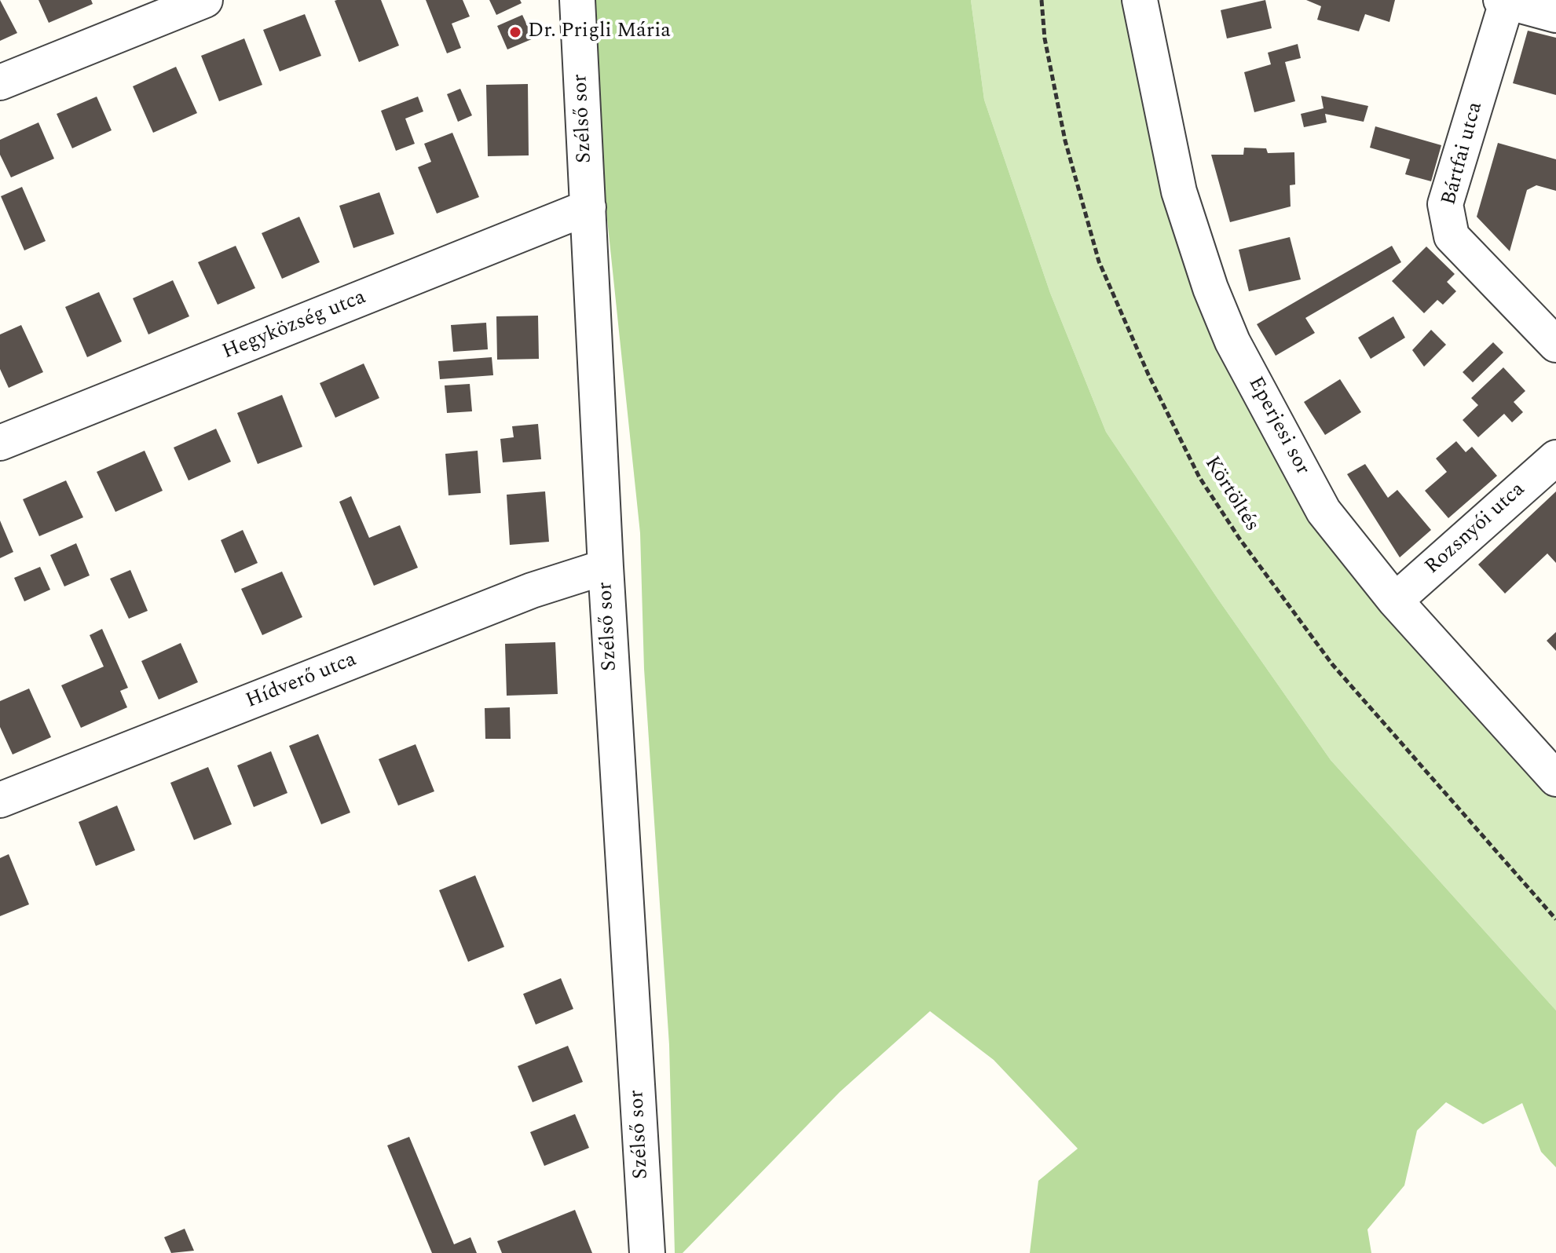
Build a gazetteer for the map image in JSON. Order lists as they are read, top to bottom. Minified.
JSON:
{"streets":{"street":["Szélső sor","Bártfai utca","Hegyközség utca","Eperjesi sor","Rozsnyói utca","Hídverő utca"],"path":["Körtöltés"]},"crossings":[["Szélső sor","Hegyközség utca"],["Szélső sor","Hídverő utca"],["Eperjesi sor","Rozsnyói utca"]],"places":["Dr. Prigli Mária"]}
